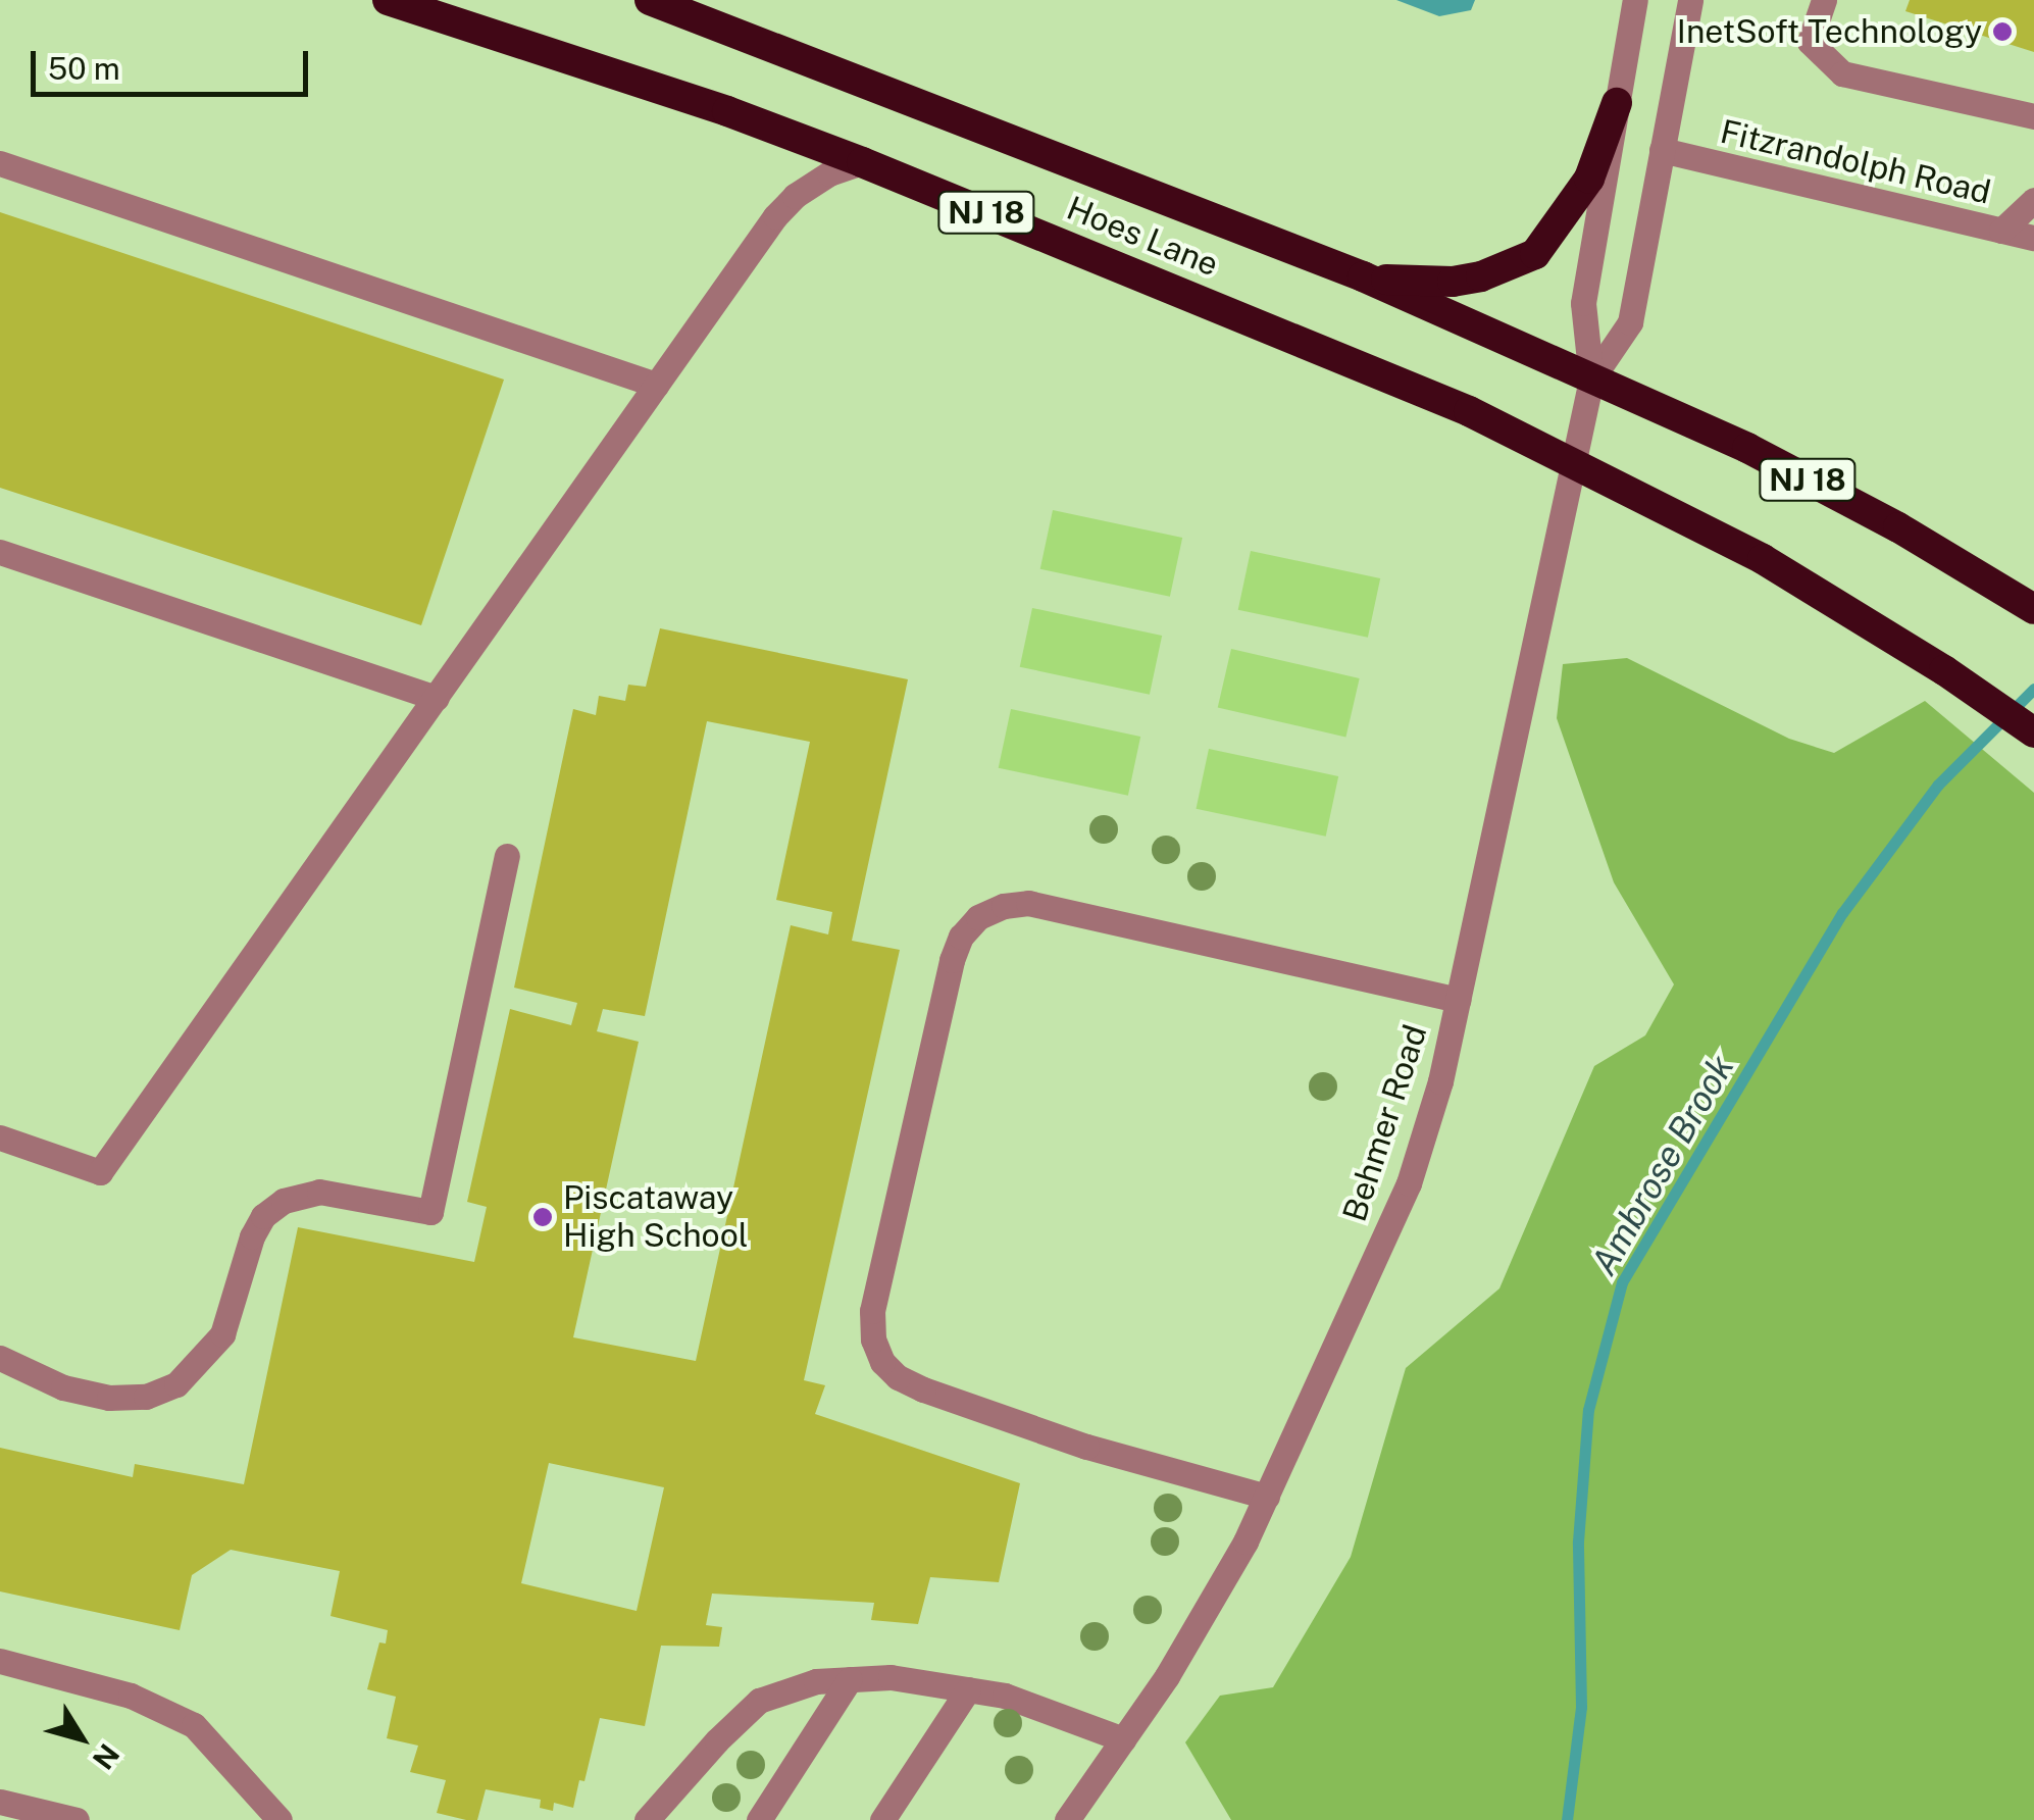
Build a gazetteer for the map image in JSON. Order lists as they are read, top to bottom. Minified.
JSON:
{"streets":{"highway":["NJ 18","Hoes Lane"],"street":["Fitzrandolph Road","Behmer Road"]},"crossings":[["NJ 18","Hoes Lane"],["NJ 18","Behmer Road"],["Hoes Lane","Behmer Road"]],"water":["Ambrose Brook"],"places":["InetSoft Technology","Piscataway High School"],"scale_bar":"50 m","north":"bottom right"}
